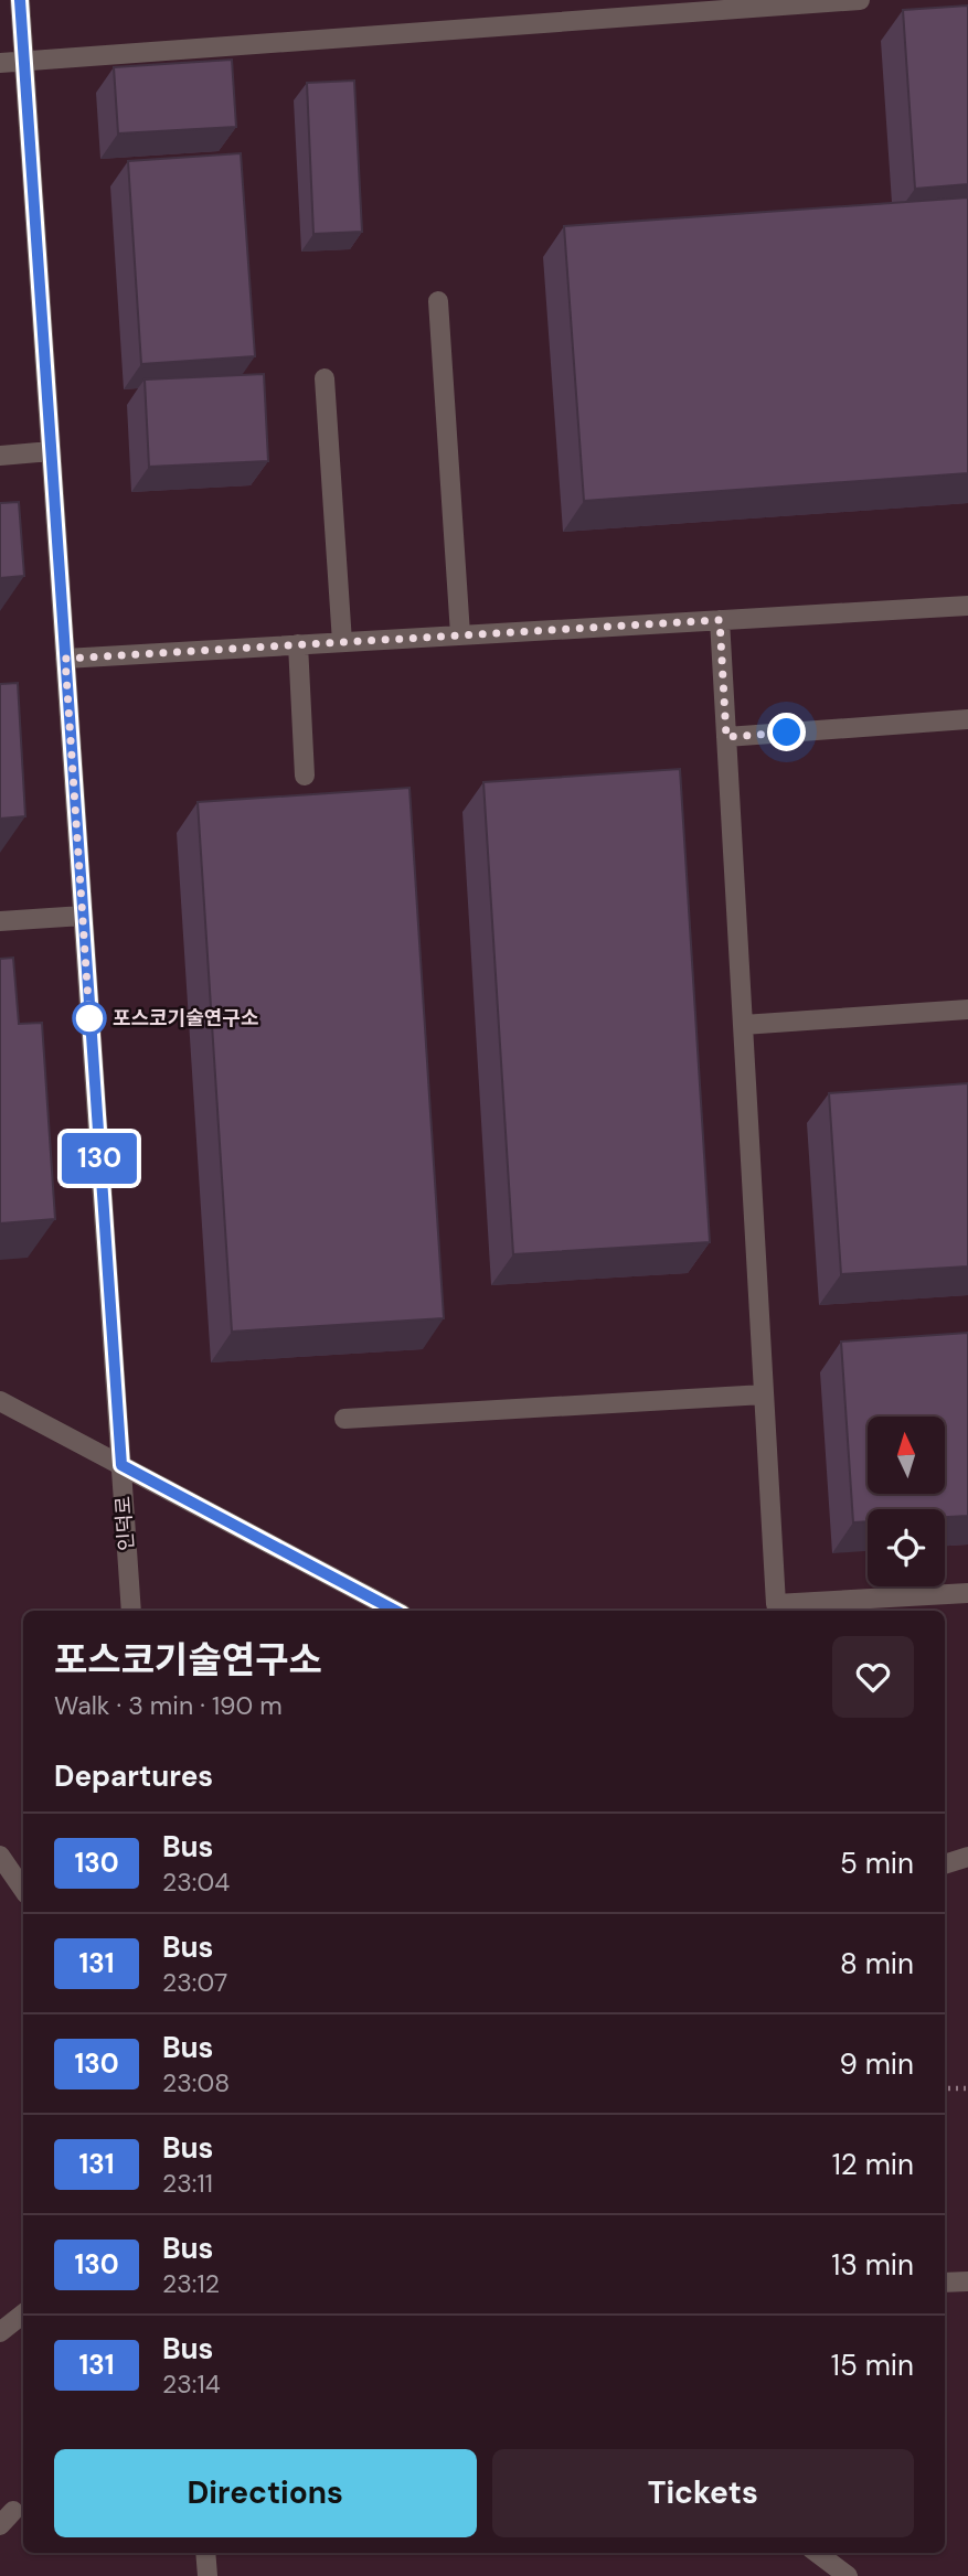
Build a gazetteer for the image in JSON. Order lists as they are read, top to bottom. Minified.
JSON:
{"streets":{"street":["인덕로"]},"places":["포스코기술연구소"],"lines":["bus line 130"],"north":"top","page":{"on_map":"130","heading":[["포스코기술연구소","Walk · 3 min · 190 m"],"Departures"],"list":[{"mark":"130","name":"Bus","note":"23:04","value":"5 min"},{"mark":"131","name":"Bus","note":"23:07","value":"8 min"},{"mark":"130","name":"Bus","note":"23:08","value":"9 min"},{"mark":"131","name":"Bus","note":"23:11","value":"12 min"},{"mark":"130","name":"Bus","note":"23:12","value":"13 min"},{"mark":"131","name":"Bus","note":"23:14","value":"15 min"}],"buttons":["Directions","Tickets"]}}
